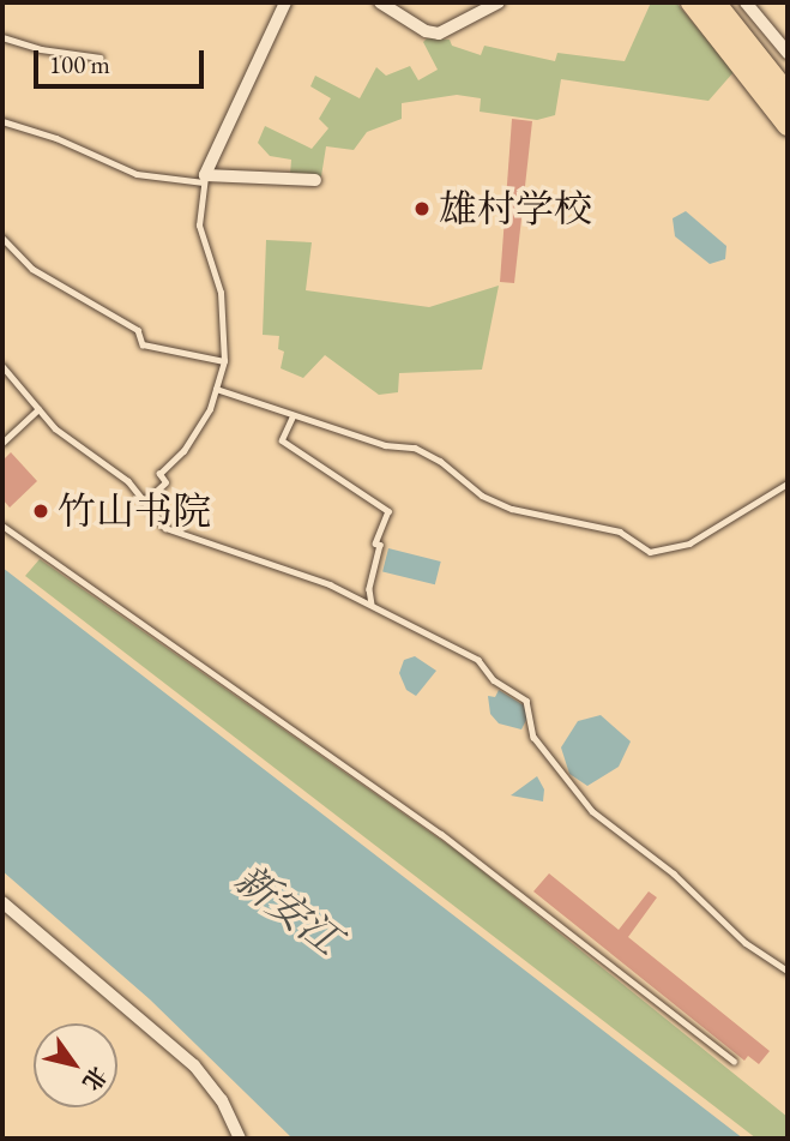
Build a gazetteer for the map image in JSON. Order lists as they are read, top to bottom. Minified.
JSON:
{"water":["新安江"],"places":["雄村学校","竹山书院"],"scale_bar":"100 m","north":"bottom right"}
